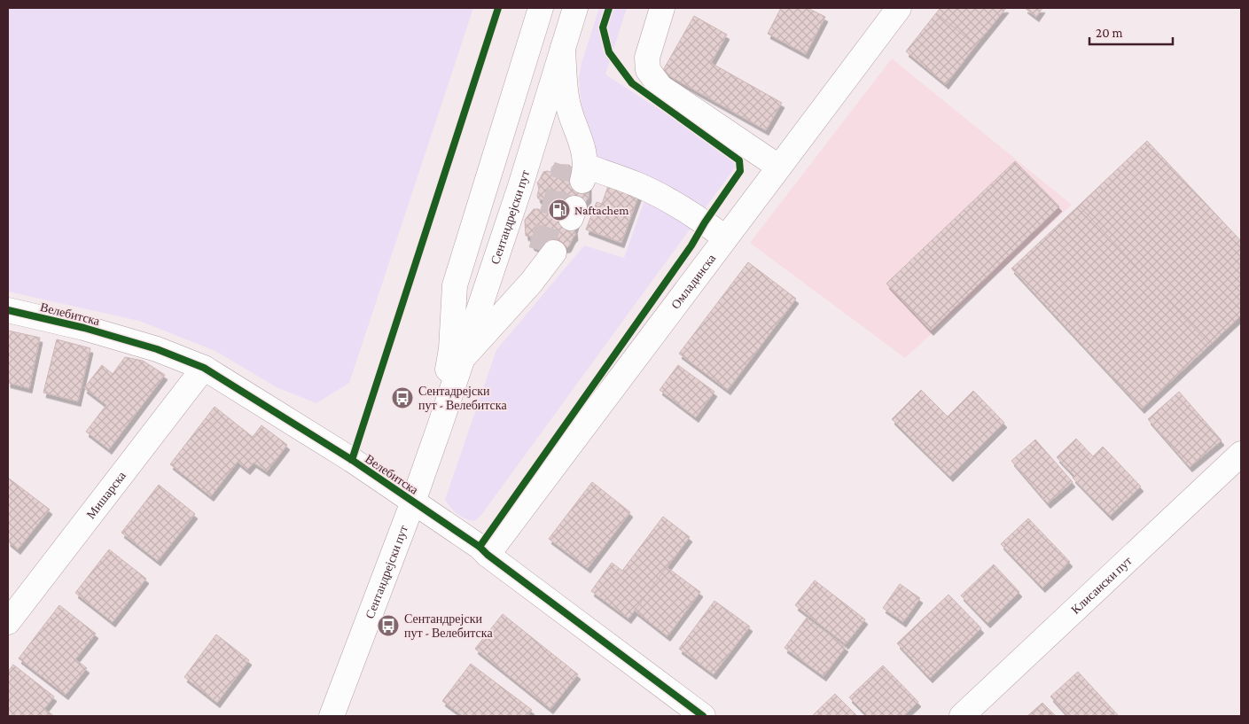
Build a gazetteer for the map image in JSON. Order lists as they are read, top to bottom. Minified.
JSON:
{"streets":{"street":["Сентандрејски пут","Омладинска","Велебитска","Мишарска","Клисански пут"]},"crossings":[["Сентандрејски пут","Велебитска"],["Омладинска","Велебитска"],["Велебитска","Мишарска"]],"places":{"fuel station":["Naftachem"],"bus stop":["Сентадрејски пут - Велебитска","Сентандрејски пут - Велебитска"]},"scale_bar":"20 m"}
